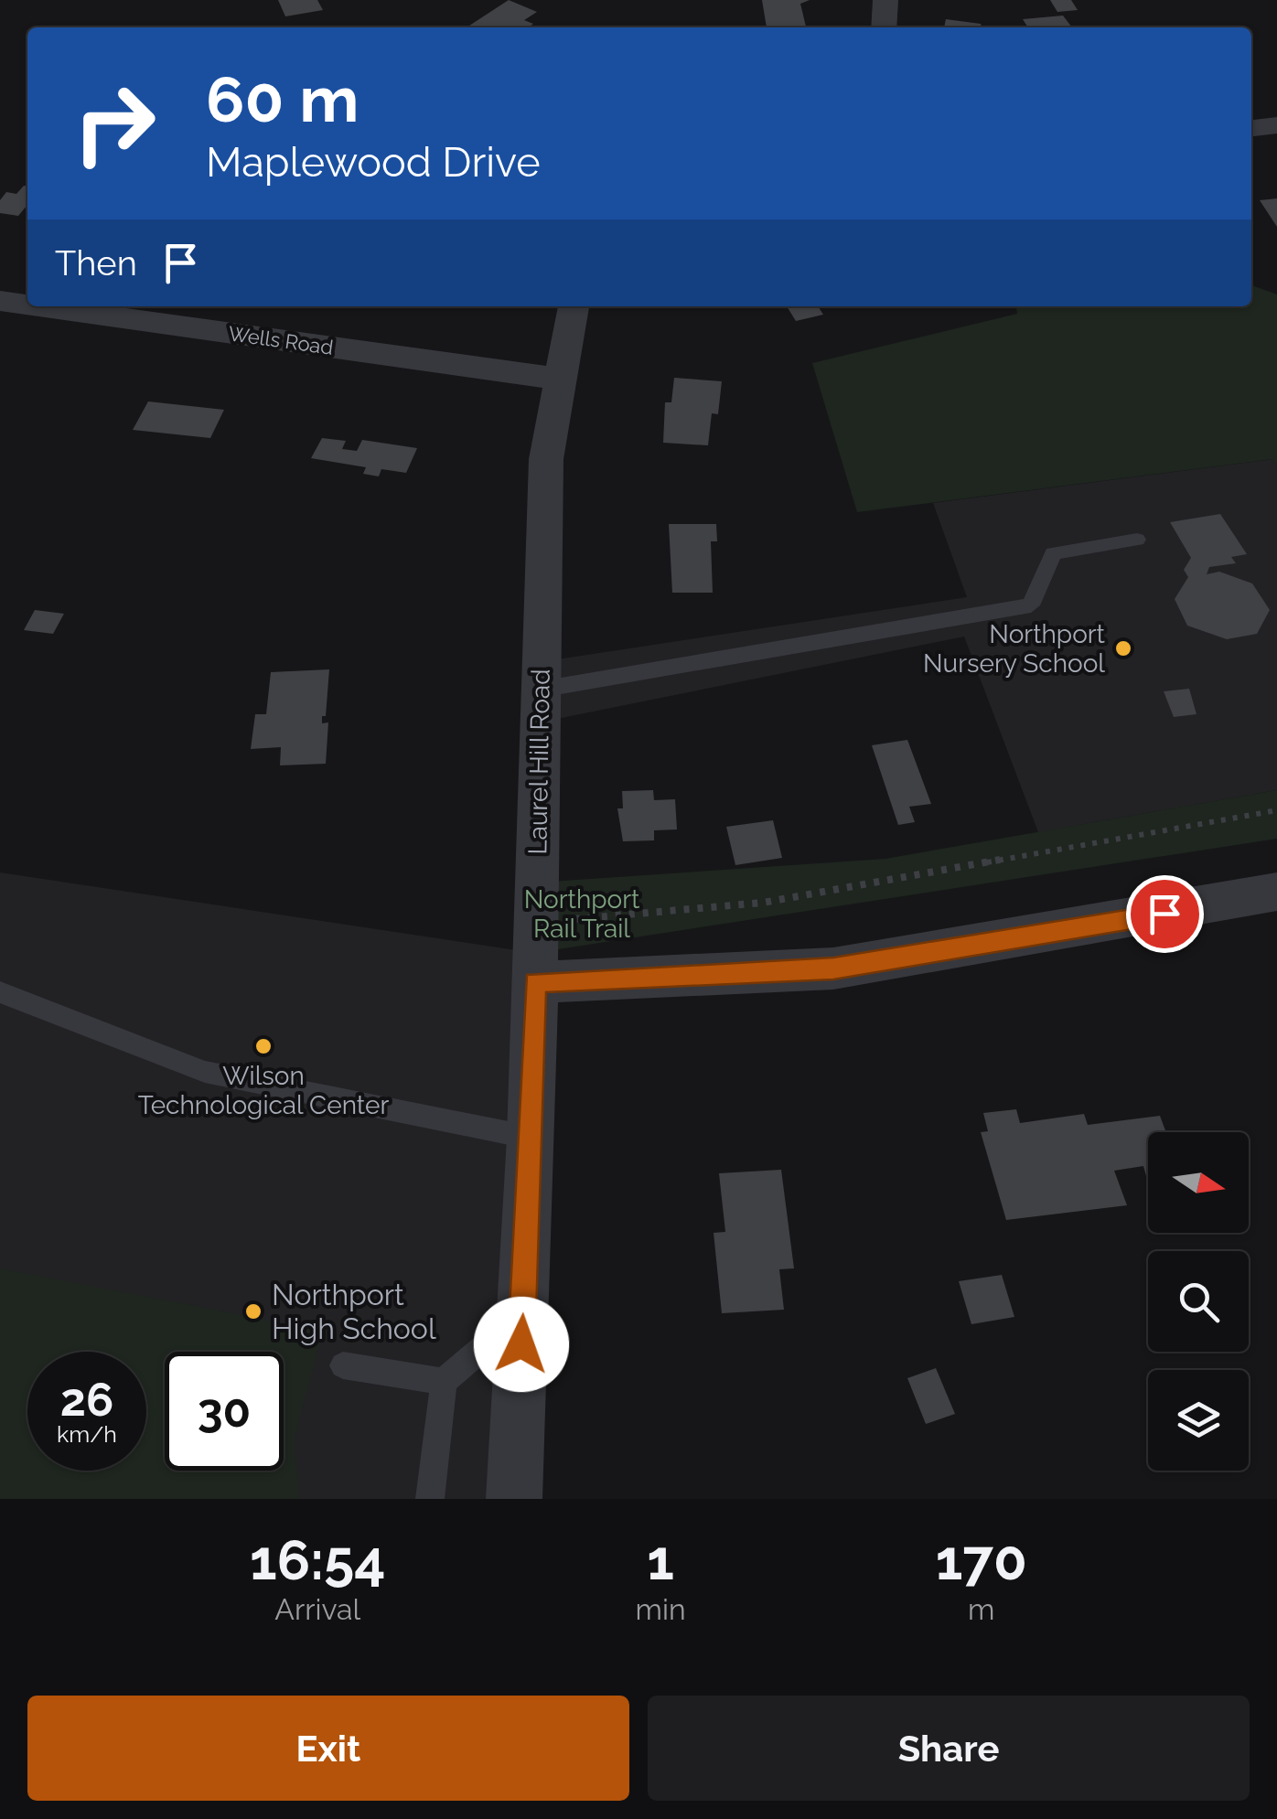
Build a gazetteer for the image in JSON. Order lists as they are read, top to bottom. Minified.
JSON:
{"streets":{"street":["Wells Road","Laurel Hill Road"]},"crossings":[["Wells Road","Laurel Hill Road"]],"parks":["Northport Rail Trail"],"places":["Northport Nursery School","Wilson Technological Center","Northport High School"],"north":"right","page":{"turn":["60 m","Maplewood Drive"],"then":"Then","speed":"26 km/h","limit":"30","eta":["16:54","Arrival","1","min","170","m"],"buttons":["Exit","Share"]}}
